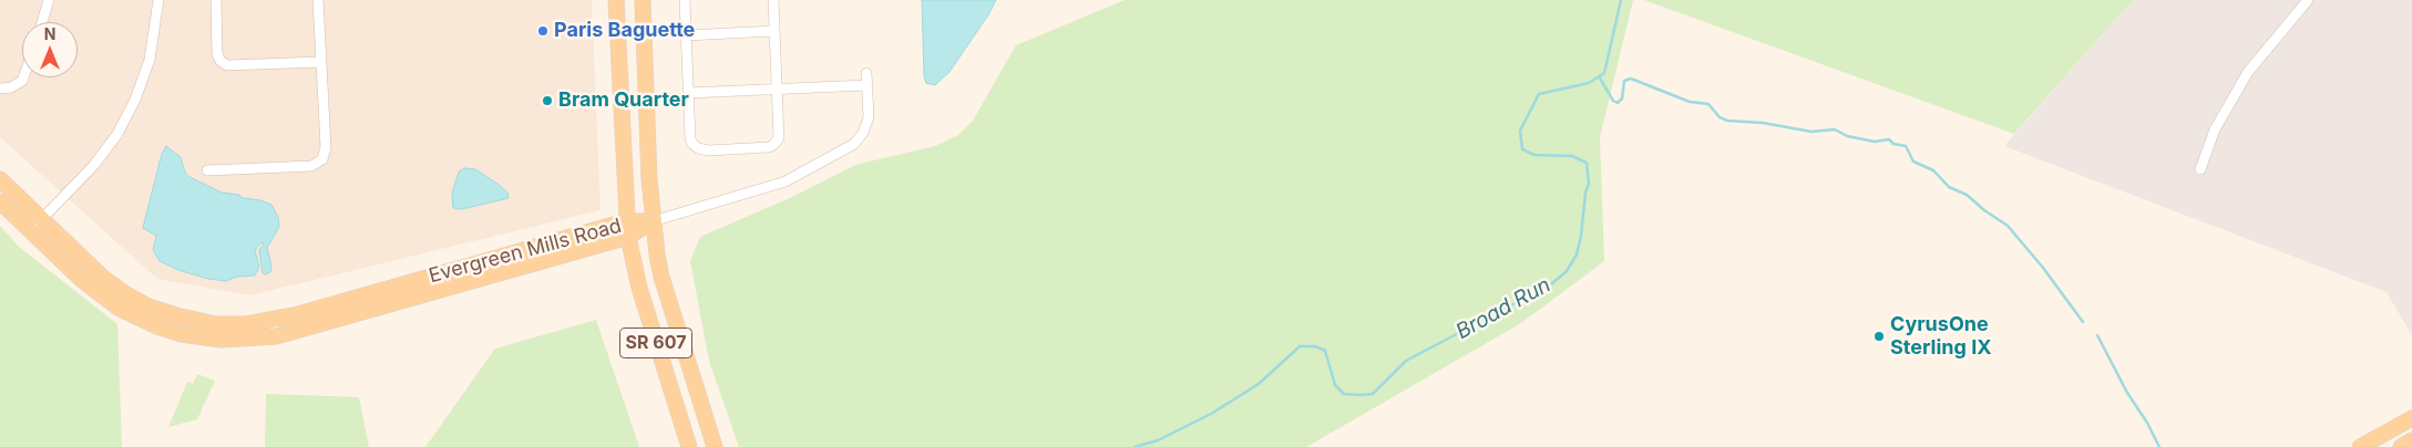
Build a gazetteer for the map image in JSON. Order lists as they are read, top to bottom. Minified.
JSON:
{"streets":{"main road":["Evergreen Mills Road","SR 607"]},"crossings":[["Evergreen Mills Road","SR 607"]],"water":["Broad Run"],"places":["Paris Baguette","Bram Quarter","CyrusOne Sterling IX"],"north":"top"}
